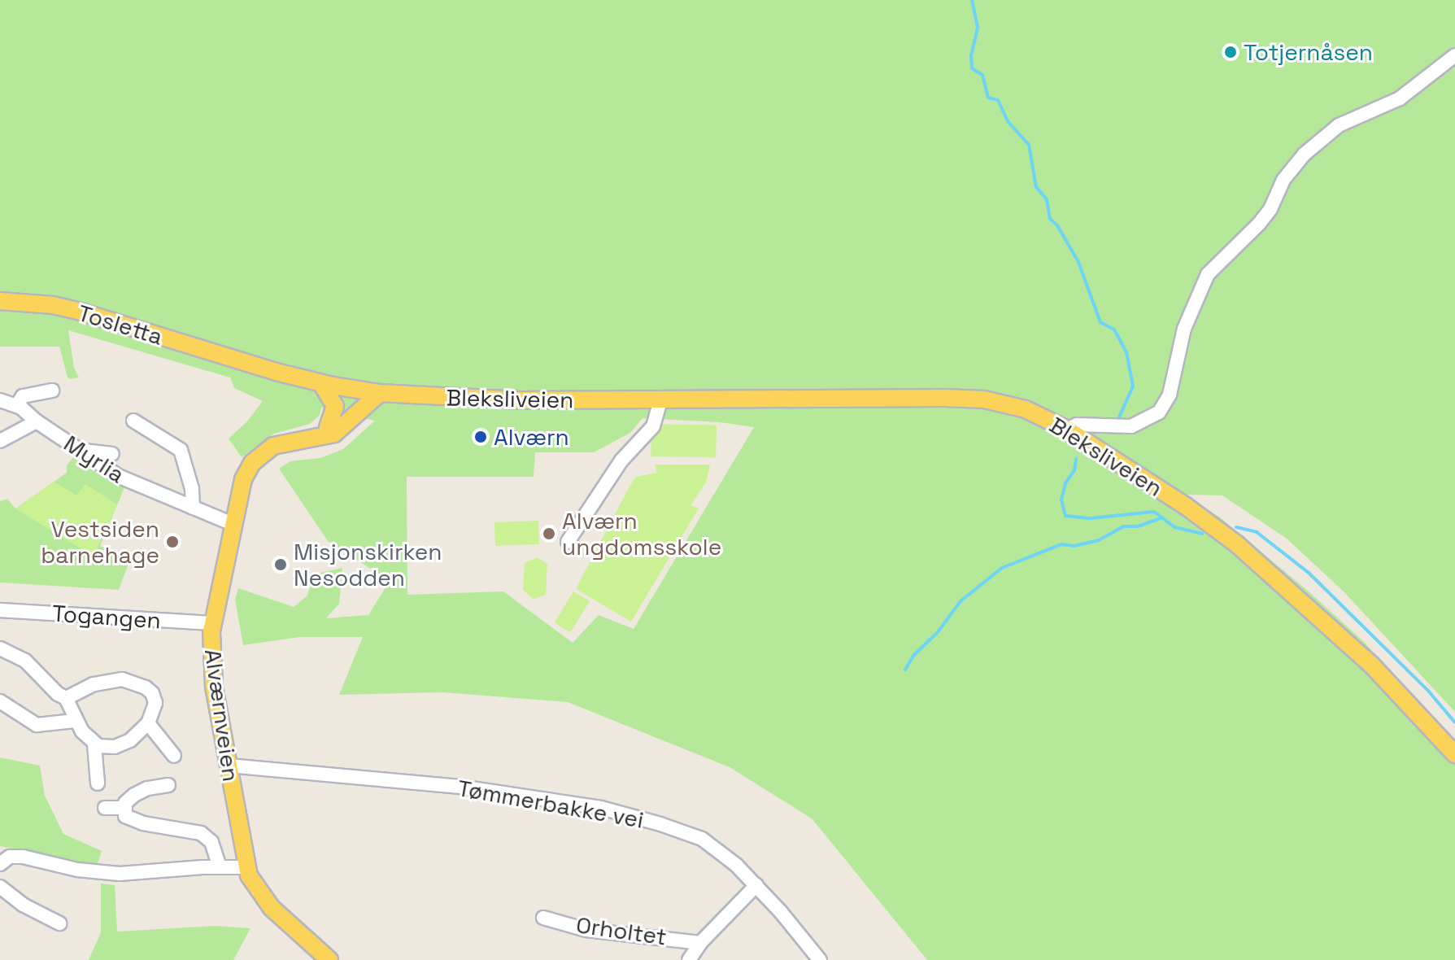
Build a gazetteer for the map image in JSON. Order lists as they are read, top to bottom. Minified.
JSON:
{"streets":{"main road":["Tosletta","Bleksliveien","Alværnveien"],"street":["Myrlia","Togangen","Tømmerbakke vei","Orholtet"]},"crossings":[["Bleksliveien","Alværnveien"],["Myrlia","Alværnveien"],["Togangen","Alværnveien"],["Alværnveien","Tømmerbakke vei"],["Tømmerbakke vei","Orholtet"]],"places":["Totjernåsen","Alværn","Alværn ungdomsskole","Vestsiden barnehage","Misjonskirken Nesodden"]}
